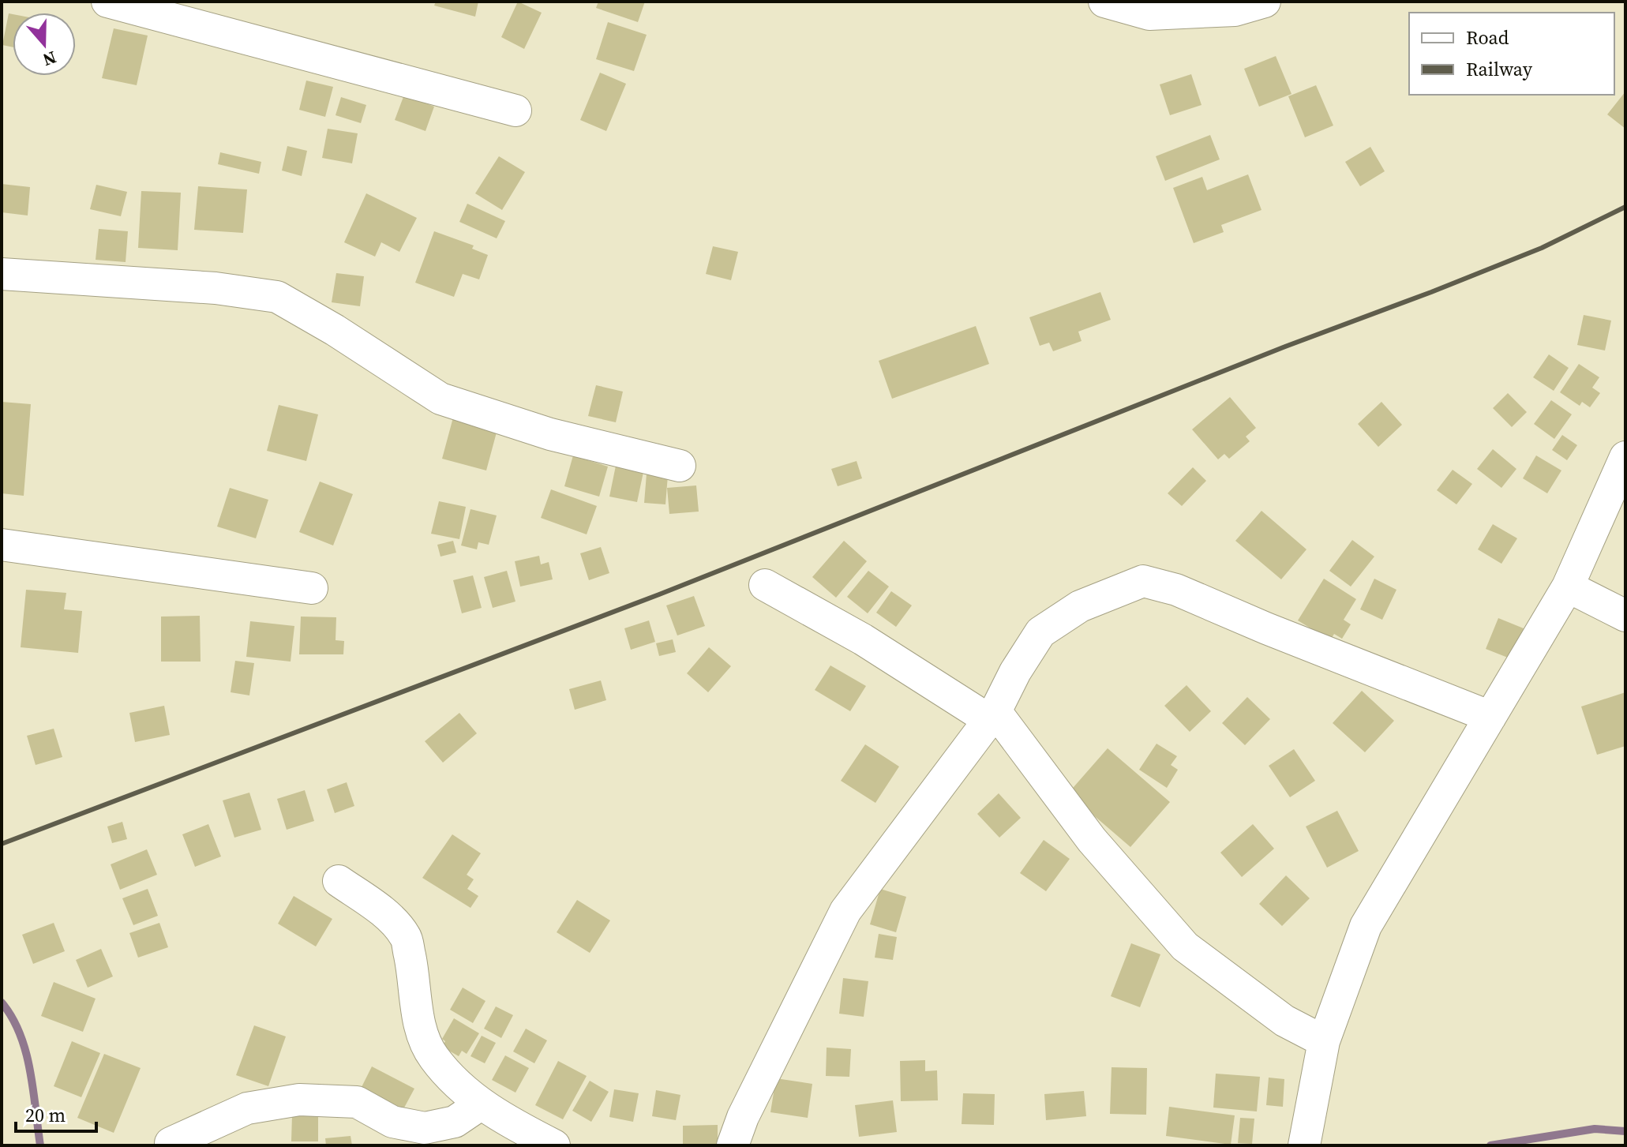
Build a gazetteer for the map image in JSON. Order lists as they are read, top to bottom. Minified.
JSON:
{"legend":["Road","Railway"],"scale_bar":"20 m","north":"bottom"}
